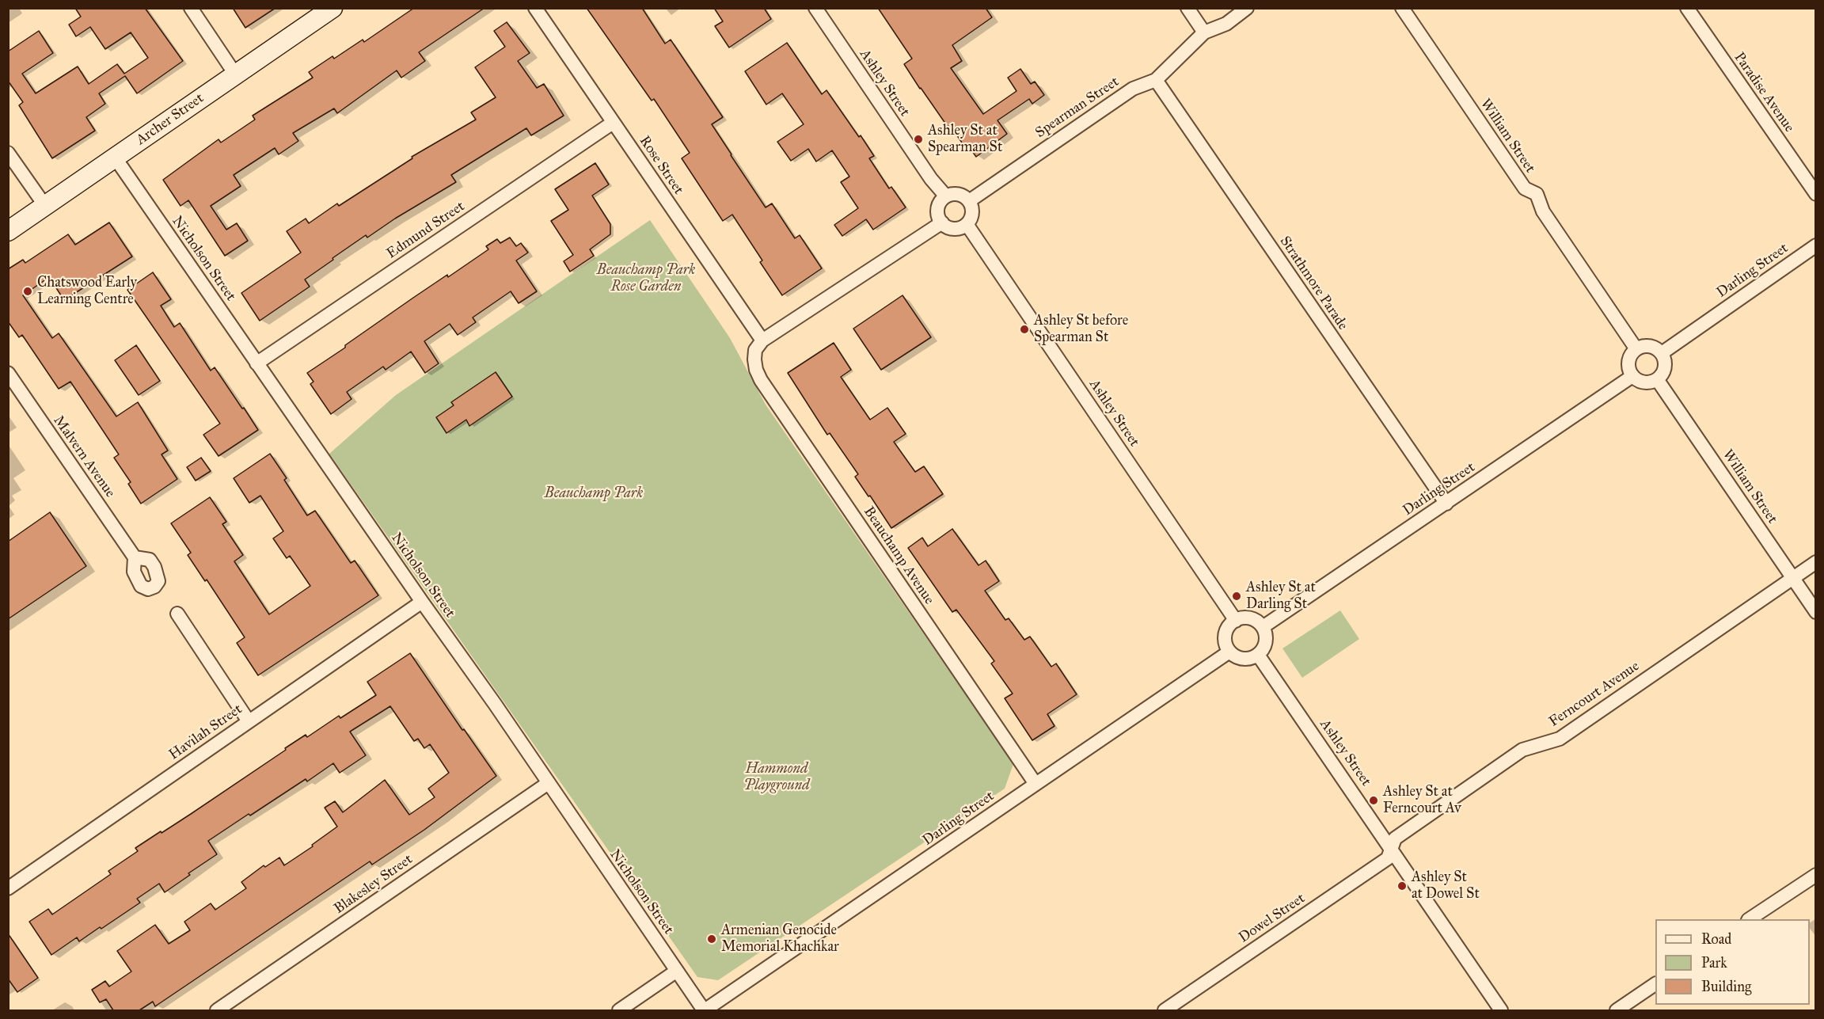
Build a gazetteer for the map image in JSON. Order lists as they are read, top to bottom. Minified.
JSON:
{"streets":{"main road":["Archer Street"],"street":["Ashley Street","Paradise Avenue","Spearman Street","William Street","Rose Street","Edmund Street","Nicholson Street","Darling Street","Strathmore Parade","Malvern Avenue","Beauchamp Avenue","Ferncourt Avenue","Havilah Street","Blakesley Street","Dowel Street"]},"crossings":[["Ashley Street","Spearman Street"],["Ashley Street","Darling Street"],["Ashley Street","Ferncourt Avenue"],["Ashley Street","Dowel Street"],["Spearman Street","Strathmore Parade"],["Archer Street","Nicholson Street"],["William Street","Darling Street"],["William Street","Ferncourt Avenue"],["Rose Street","Edmund Street"],["Rose Street","Beauchamp Avenue"],["Edmund Street","Nicholson Street"],["Nicholson Street","Darling Street"],["Nicholson Street","Havilah Street"],["Nicholson Street","Blakesley Street"],["Darling Street","Strathmore Parade"],["Darling Street","Beauchamp Avenue"],["Ferncourt Avenue","Dowel Street"]],"parks":["Beauchamp Park Rose Garden","Beauchamp Park","Hammond Playground"],"places":["Ashley St at Spearman St","Chatswood Early Learning Centre","Ashley St before Spearman St","Ashley St at Darling St","Ashley St at Ferncourt Av","Ashley St at Dowel St","Armenian Genocide Memorial Khachkar"],"legend":["Road","Park","Building"]}
